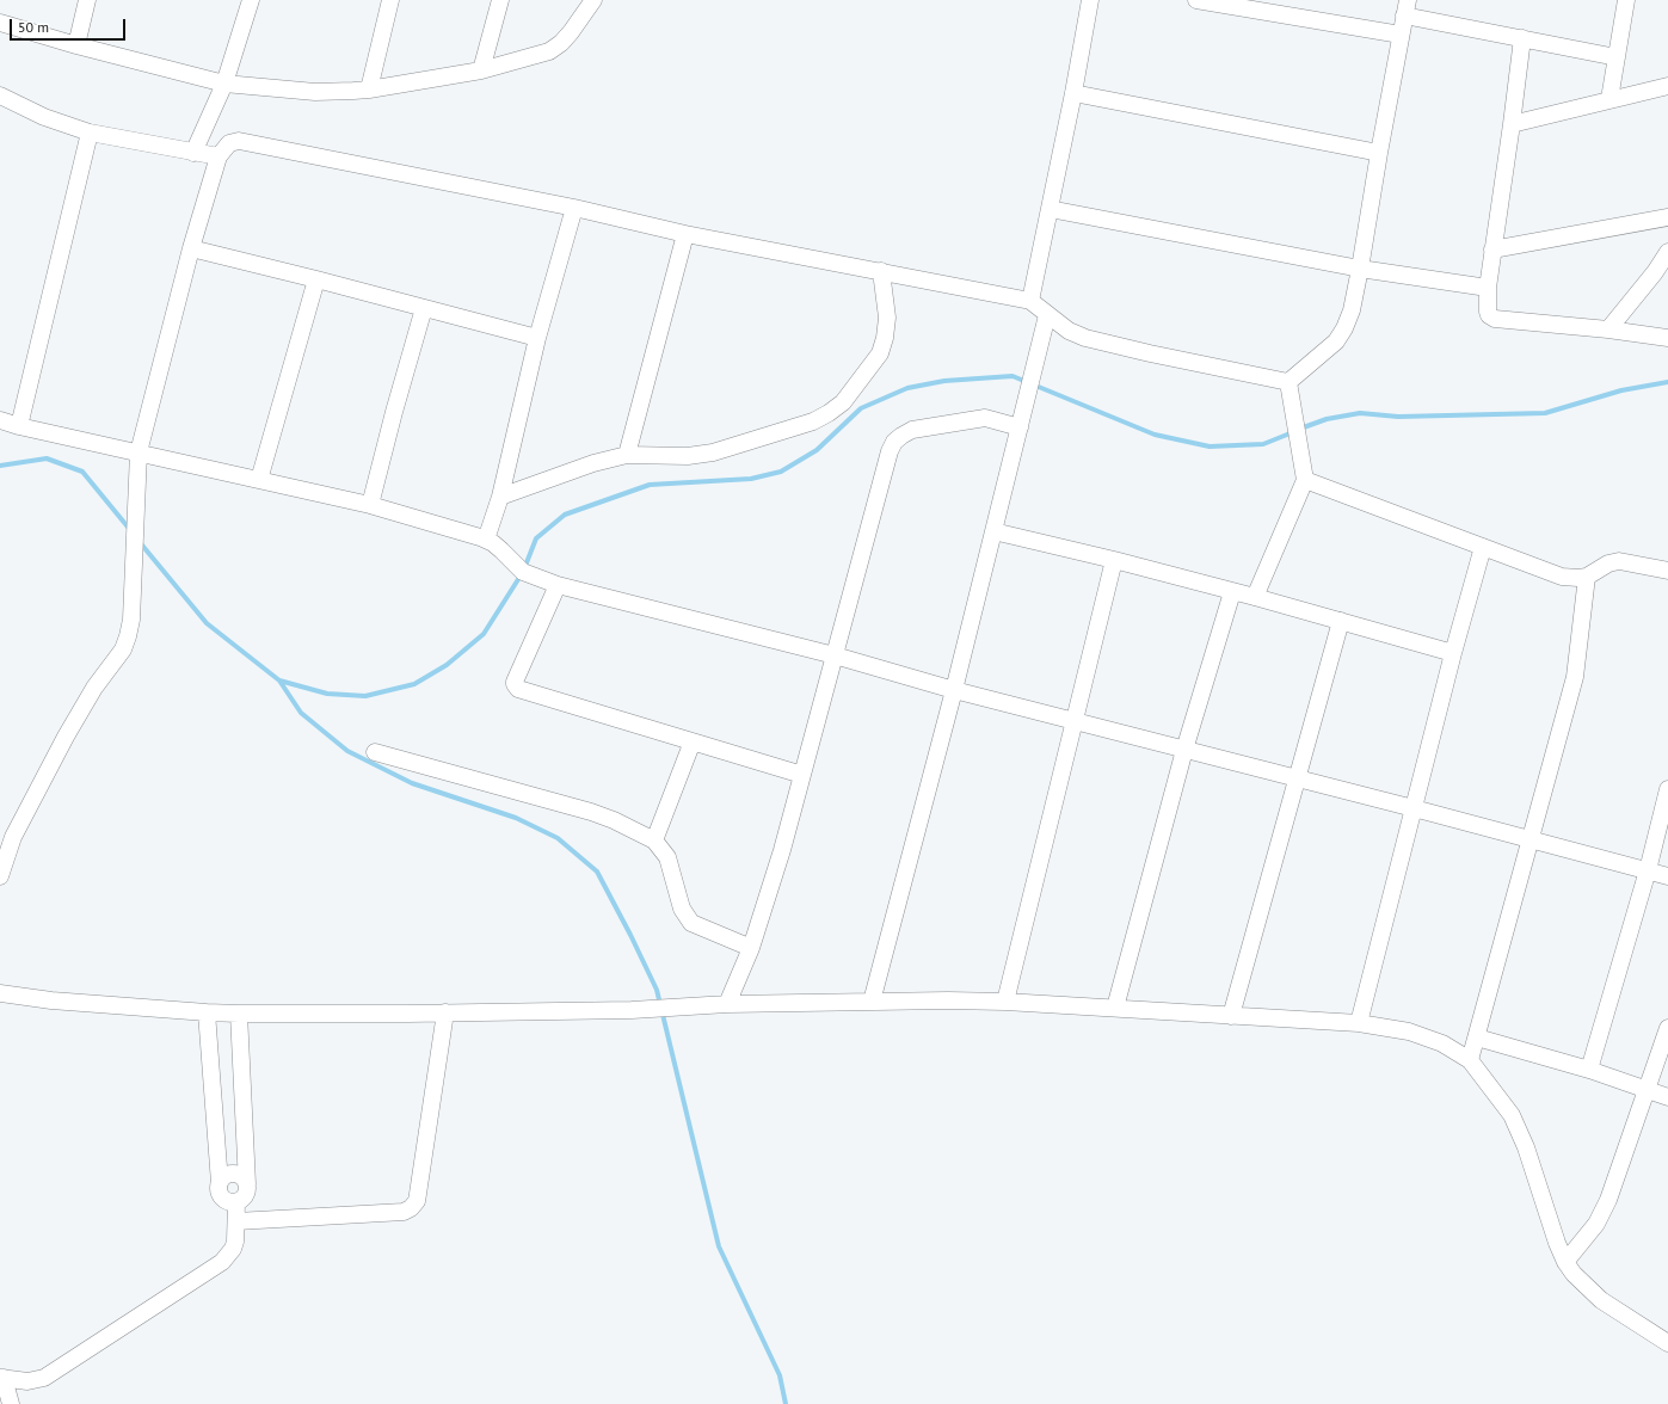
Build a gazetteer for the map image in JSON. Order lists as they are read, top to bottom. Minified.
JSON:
{"scale_bar":"50 m"}
